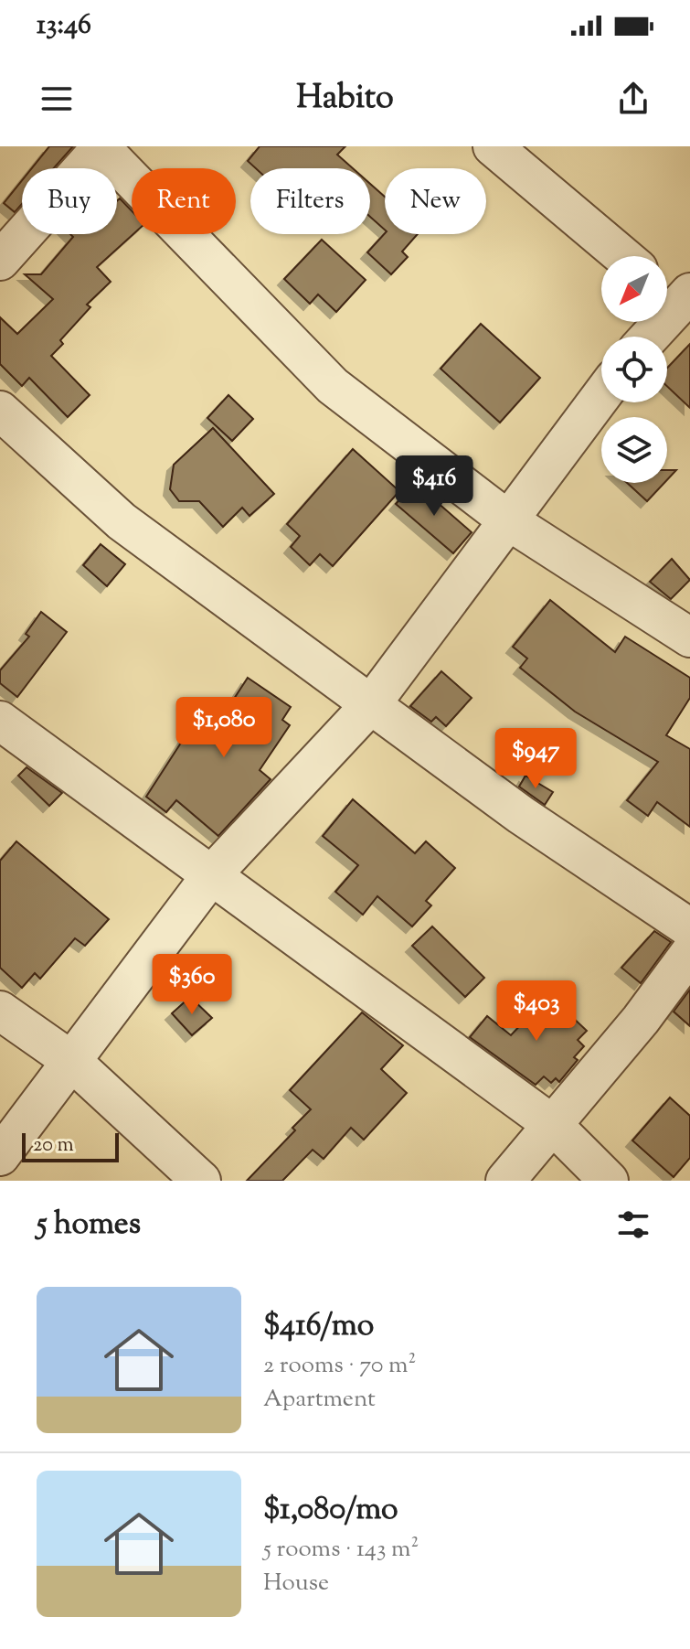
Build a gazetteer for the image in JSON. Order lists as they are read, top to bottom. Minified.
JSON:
{"scale_bar":"20 m","north":"bottom left","page":{"status":"13:46","header":"Habito","chip":["Buy","Rent","Filters","New"],"price":["$416","$1,080","$947","$360","$403"],"scale":"20 m","heading":"5 homes","list":[{"name":"$416/mo","note":"2 rooms · 70 m² · Apartment"},{"name":"$1,080/mo","note":"5 rooms · 143 m² · House"}]}}
